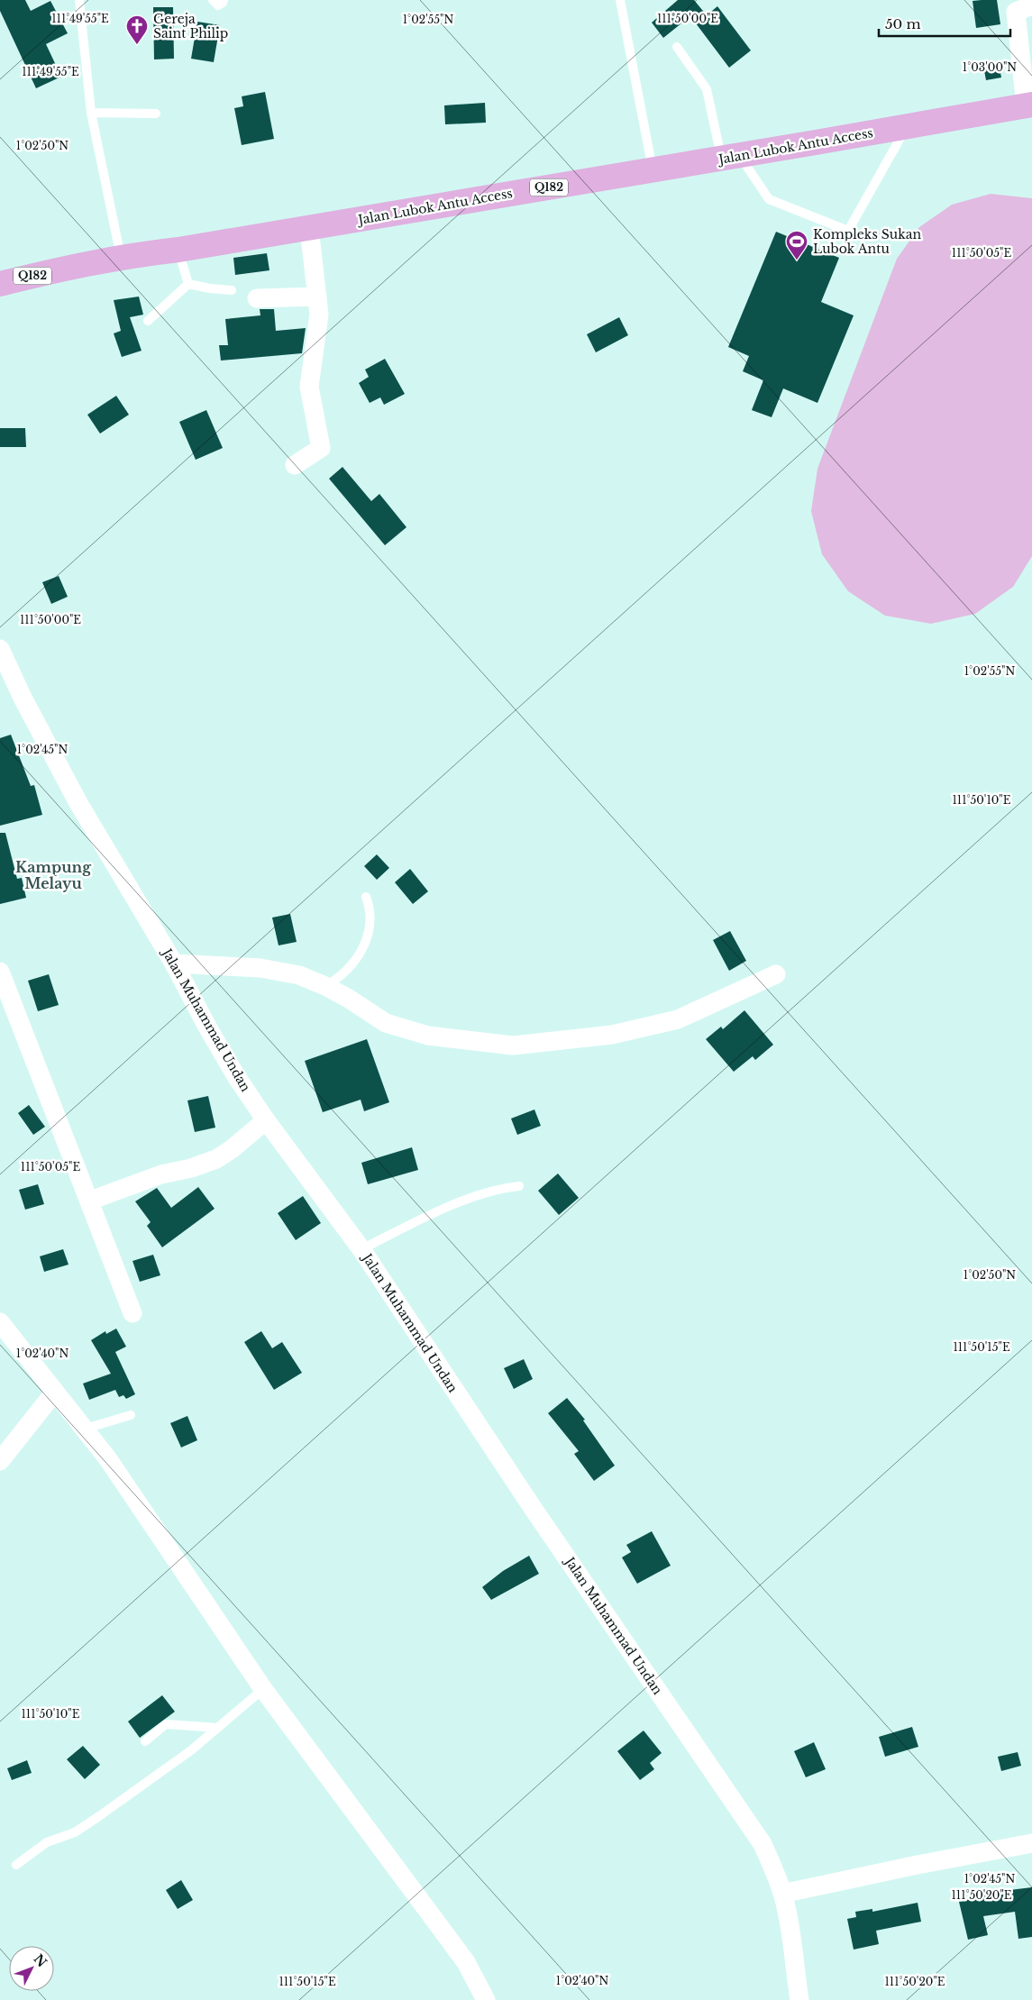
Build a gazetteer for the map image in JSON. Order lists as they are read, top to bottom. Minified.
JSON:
{"streets":{"main road":["Jalan Lubok Antu Access","Q182"],"street":["Jalan Muhammad Undan"]},"districts":["Kampung Melayu"],"places":{"church":["Gereja Saint Philip"],"sports":["Kompleks Sukan Lubok Antu"]},"scale_bar":"50 m","north":"top right","coordinates":["111°49'55\"E","111°50'00\"E","1°02'55\"N","1°03'00\"N","1°02'50\"N","111°50'05\"E","1°02'45\"N","111°50'10\"E","111°50'15\"E","1°02'40\"N","111°50'20\"E"]}
